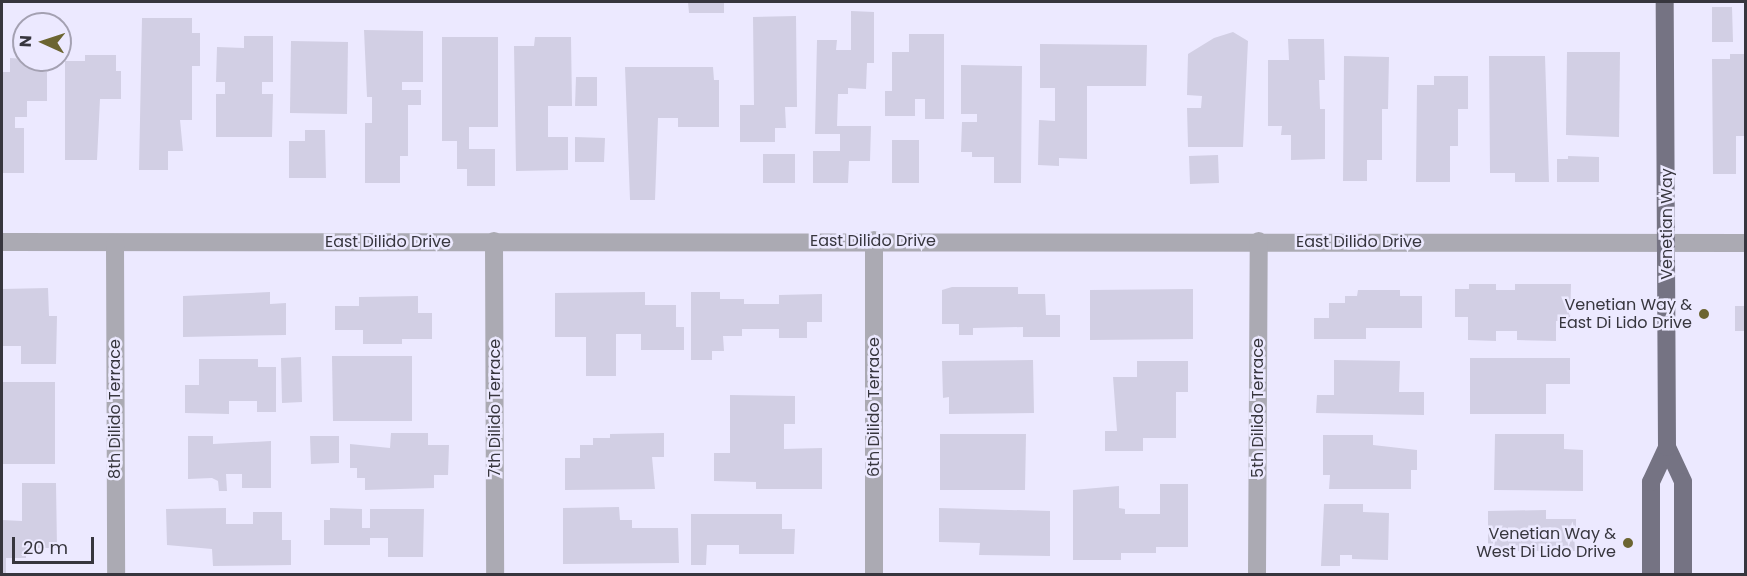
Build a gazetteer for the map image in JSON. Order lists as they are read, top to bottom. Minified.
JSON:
{"streets":{"main road":["Venetian Way"],"street":["East Dilido Drive","6th Dilido Terrace","7th Dilido Terrace","5th Dilido Terrace","8th Dilido Terrace"]},"crossings":[["Venetian Way","East Dilido Drive"],["East Dilido Drive","6th Dilido Terrace"],["East Dilido Drive","7th Dilido Terrace"],["East Dilido Drive","5th Dilido Terrace"],["East Dilido Drive","8th Dilido Terrace"]],"places":["Venetian Way & East Di Lido Drive","Venetian Way & West Di Lido Drive"],"scale_bar":"20 m","north":"left"}
